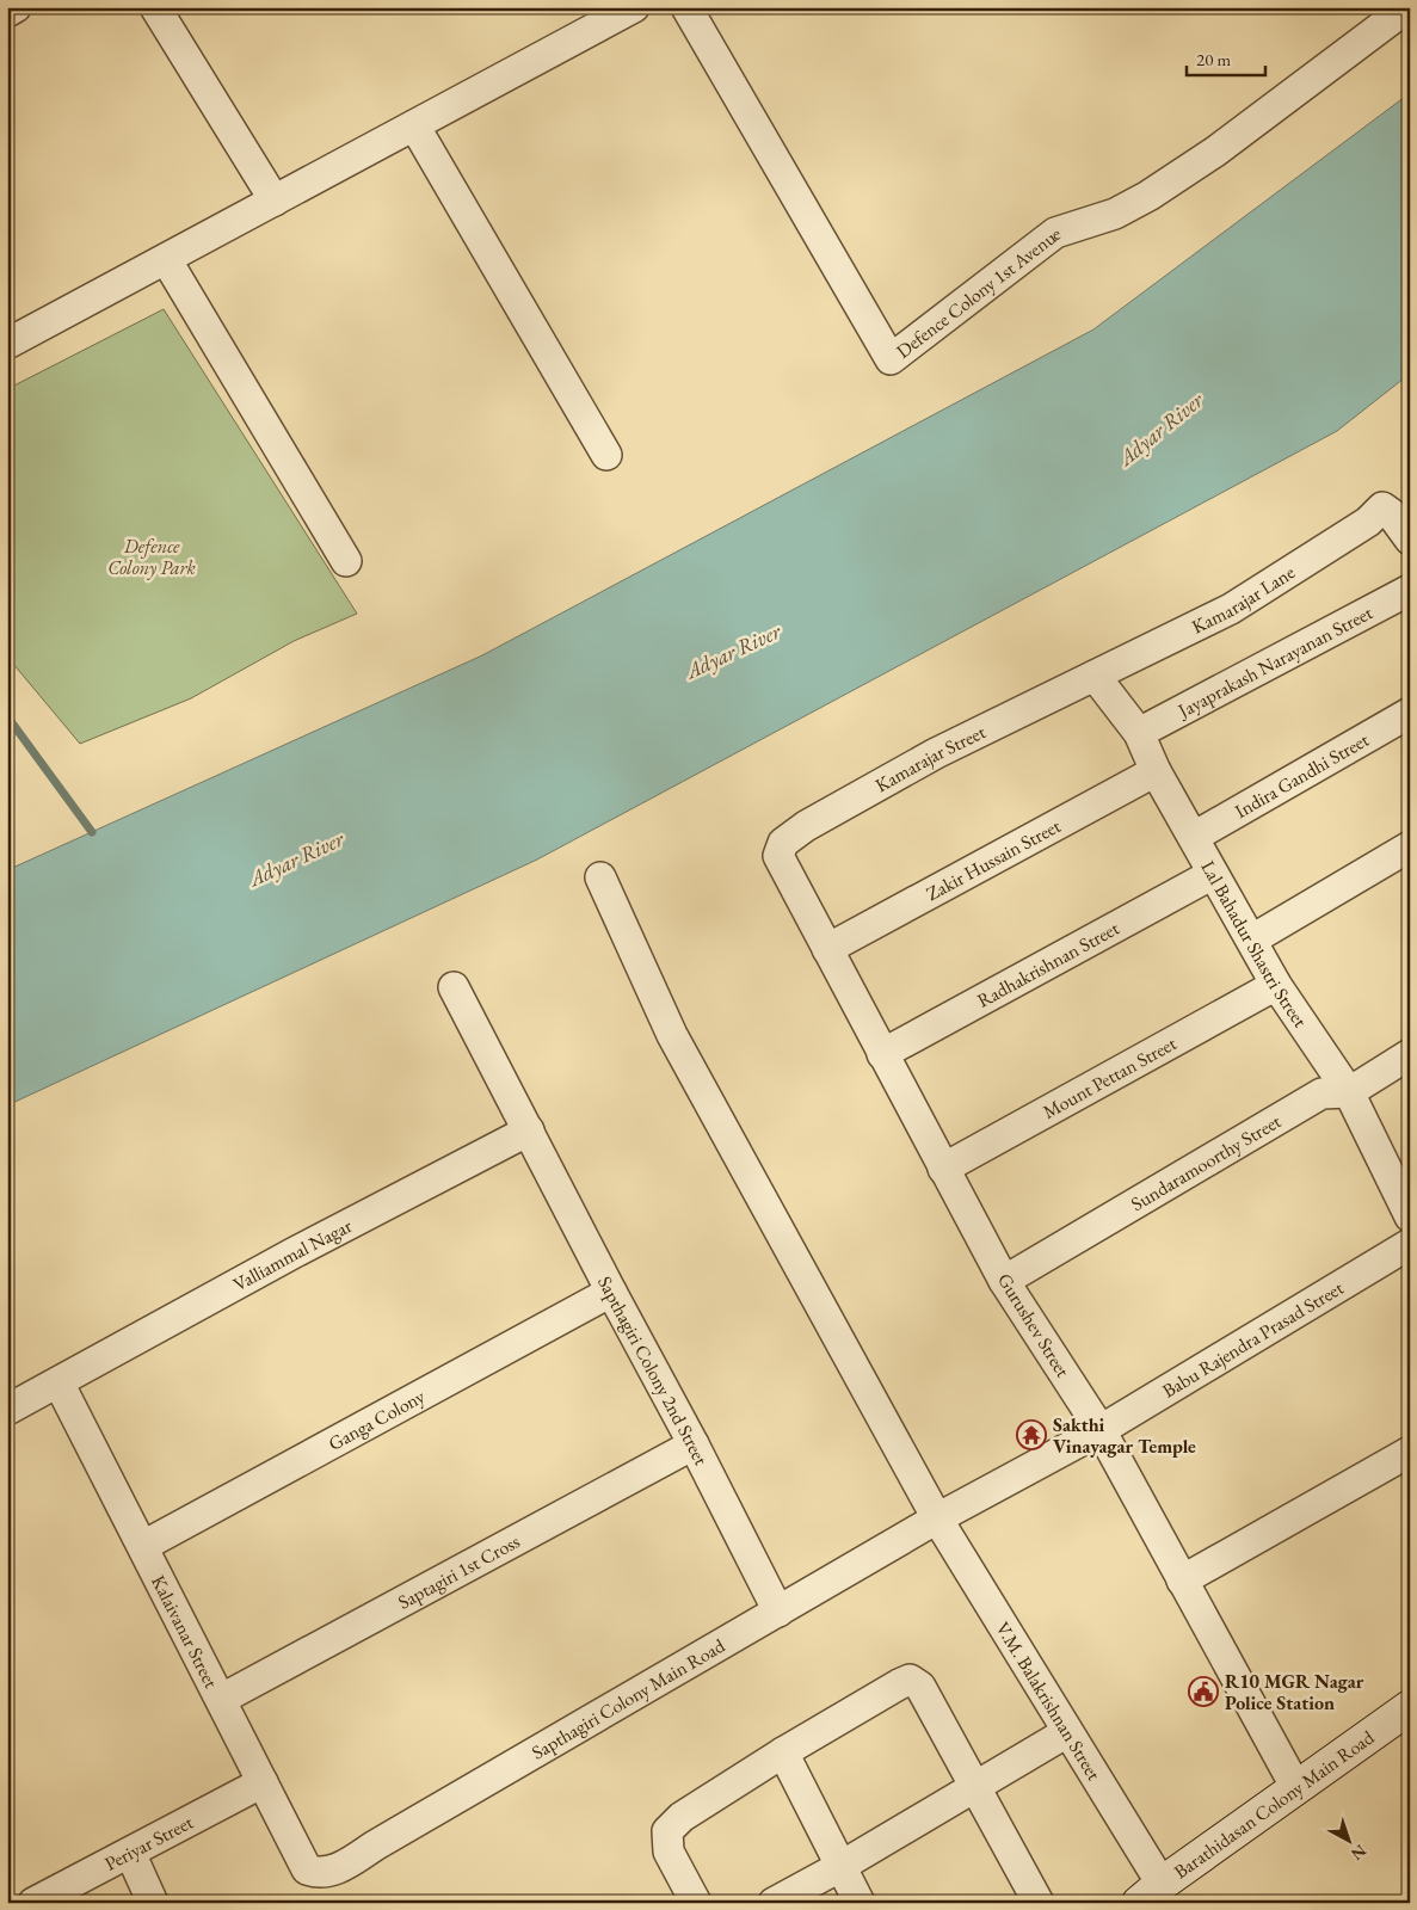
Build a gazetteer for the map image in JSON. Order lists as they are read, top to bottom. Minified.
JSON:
{"streets":{"main road":["Barathidasan Colony Main Road"],"street":["Defence Colony 1st Avenue","Kamarajar Lane","Jayaprakash Narayanan Street","Kamarajar Street","Indira Gandhi Street","Zakir Hussain Street","Lal Bahadur Shastri Street","Radhakrishnan Street","Mount Pettan Street","Sundaramoorthy Street","Valliammal Nagar","Gurushev Street","Babu Rajendra Prasad Street","Sapthagiri Colony 2nd Street","Ganga Colony","Saptagiri 1st Cross","Kalaivanar Street","Sapthagiri Colony Main Road","V.M. Balakrishnan Street","Periyar Street"]},"crossings":[["Kamarajar Lane","Kamarajar Street"],["Kamarajar Lane","Lal Bahadur Shastri Street"],["Jayaprakash Narayanan Street","Lal Bahadur Shastri Street"],["Kamarajar Street","Lal Bahadur Shastri Street"],["Kamarajar Street","Gurushev Street"],["Indira Gandhi Street","Lal Bahadur Shastri Street"],["Zakir Hussain Street","Lal Bahadur Shastri Street"],["Zakir Hussain Street","Gurushev Street"],["Lal Bahadur Shastri Street","Radhakrishnan Street"],["Lal Bahadur Shastri Street","Mount Pettan Street"],["Lal Bahadur Shastri Street","Sundaramoorthy Street"],["Radhakrishnan Street","Gurushev Street"],["Mount Pettan Street","Gurushev Street"],["Sundaramoorthy Street","Gurushev Street"],["Valliammal Nagar","Sapthagiri Colony 2nd Street"],["Valliammal Nagar","Kalaivanar Street"],["Gurushev Street","Babu Rajendra Prasad Street"],["Gurushev Street","Barathidasan Colony Main Road"],["Babu Rajendra Prasad Street","Sapthagiri Colony Main Road"],["Babu Rajendra Prasad Street","V.M. Balakrishnan Street"],["Sapthagiri Colony 2nd Street","Ganga Colony"],["Sapthagiri Colony 2nd Street","Saptagiri 1st Cross"],["Sapthagiri Colony 2nd Street","Sapthagiri Colony Main Road"],["Ganga Colony","Kalaivanar Street"],["Saptagiri 1st Cross","Kalaivanar Street"],["Kalaivanar Street","Sapthagiri Colony Main Road"],["Kalaivanar Street","Periyar Street"],["Sapthagiri Colony Main Road","V.M. Balakrishnan Street"],["V.M. Balakrishnan Street","Barathidasan Colony Main Road"]],"water":["Adyar River"],"parks":["Defence Colony Park"],"places":{"temple":["Sakthi Vinayagar Temple"],"public building":["R10 MGR Nagar Police Station"]},"scale_bar":"20 m","north":"bottom right"}
